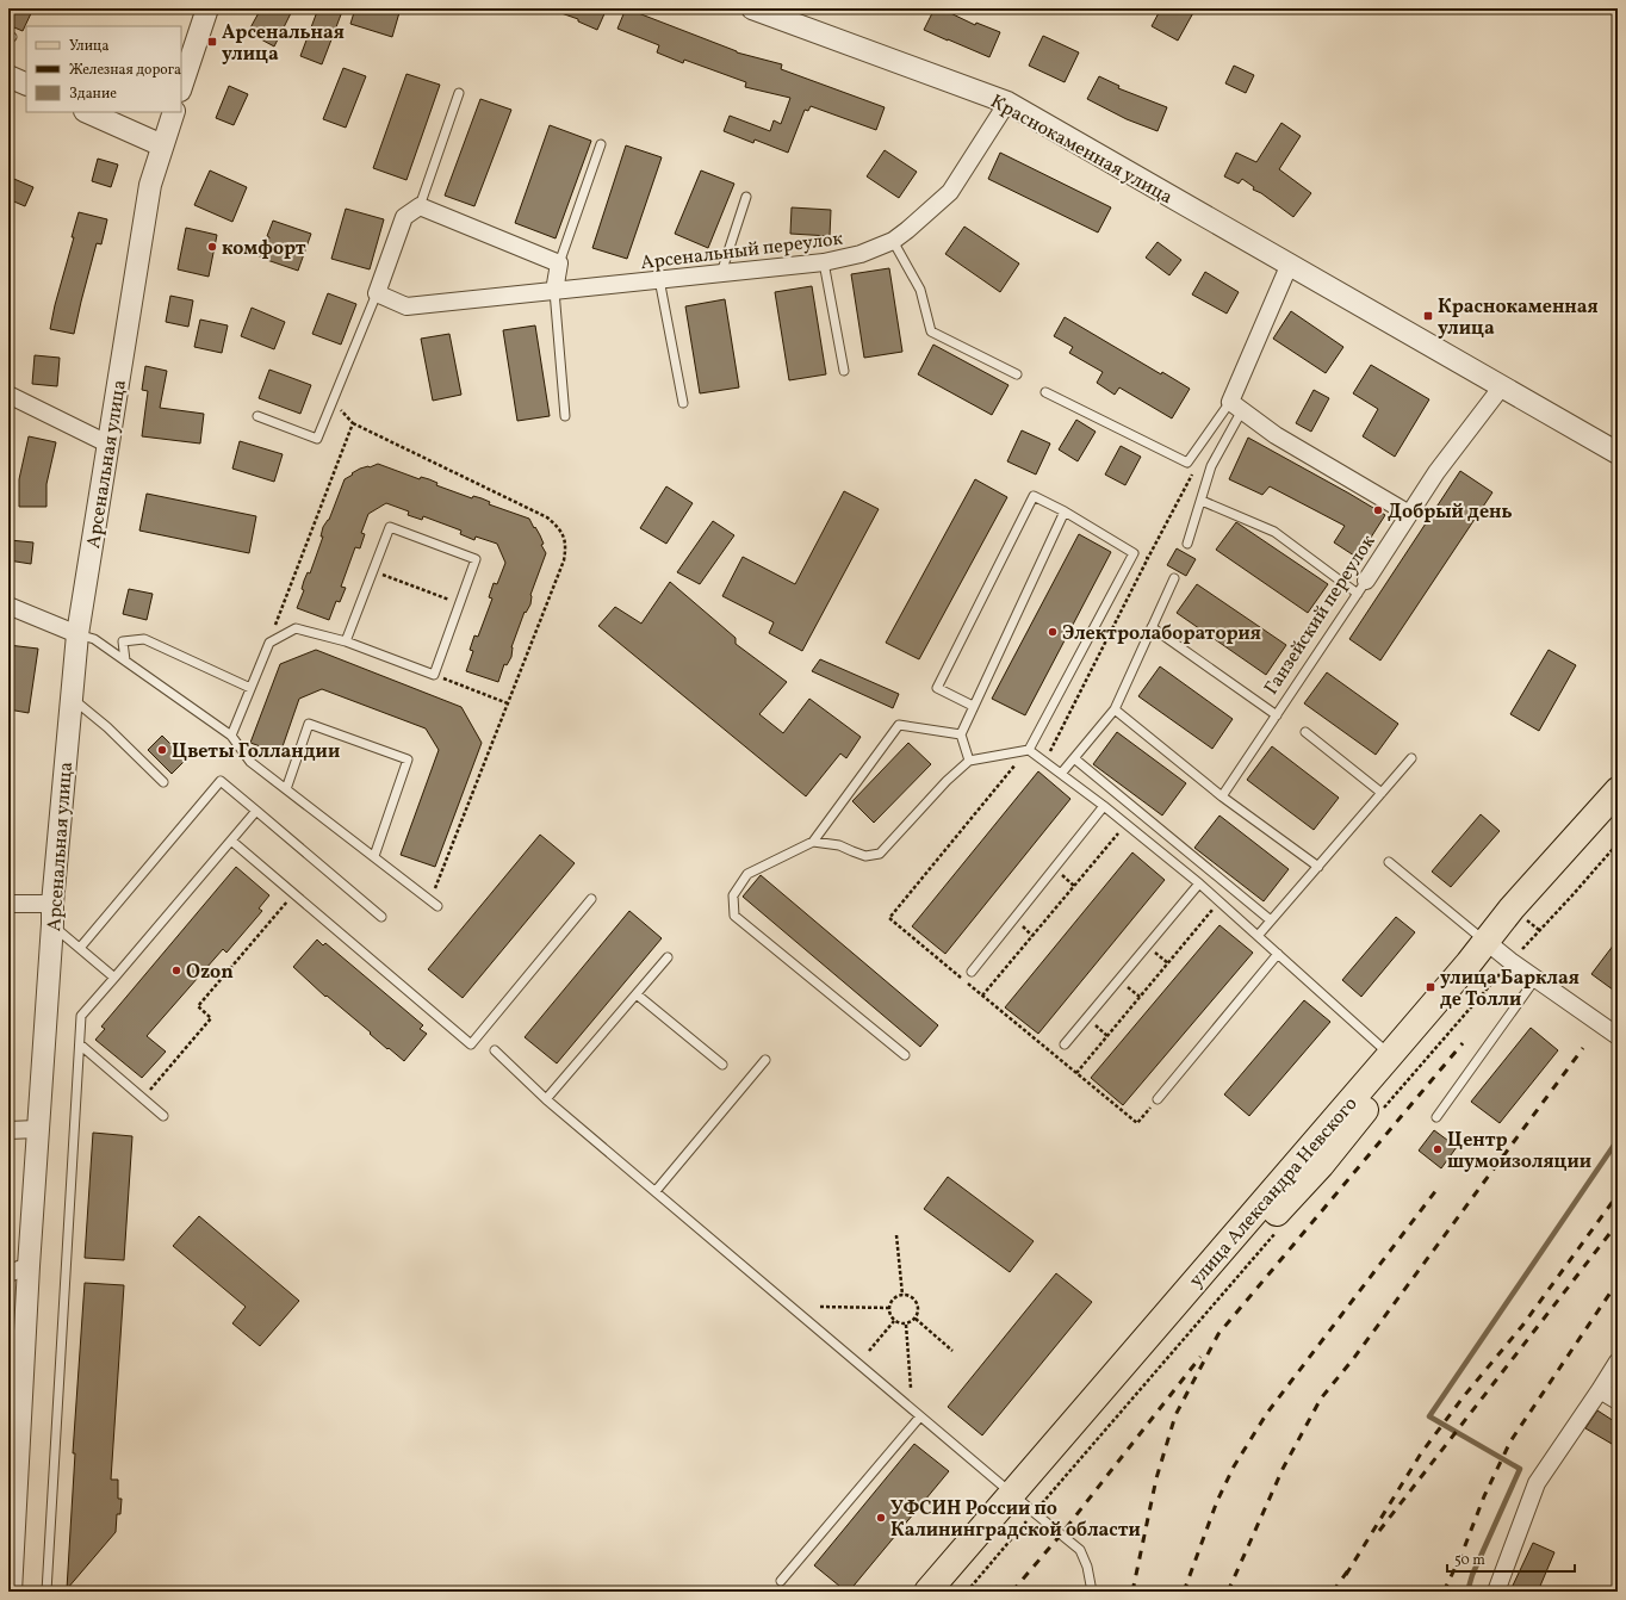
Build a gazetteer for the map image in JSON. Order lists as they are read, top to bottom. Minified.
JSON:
{"streets":{"main road":["улица Александра Невского"],"street":["Краснокаменная улица","Арсенальный переулок","Арсенальная улица","Ганзейский переулок"]},"crossings":[["Краснокаменная улица","Арсенальный переулок"],["Краснокаменная улица","Ганзейский переулок"]],"places":{"transit":["Арсенальная улица","Краснокаменная улица","улица Барклая де Толли"],"other":["комфорт","Добрый день","Электролаборатория","Цветы Голландии","Ozon","Центр шумоизоляции","УФСИН России по Калининградской области"]},"legend":["Улица","Железная дорога","Здание"],"scale_bar":"50 m"}
